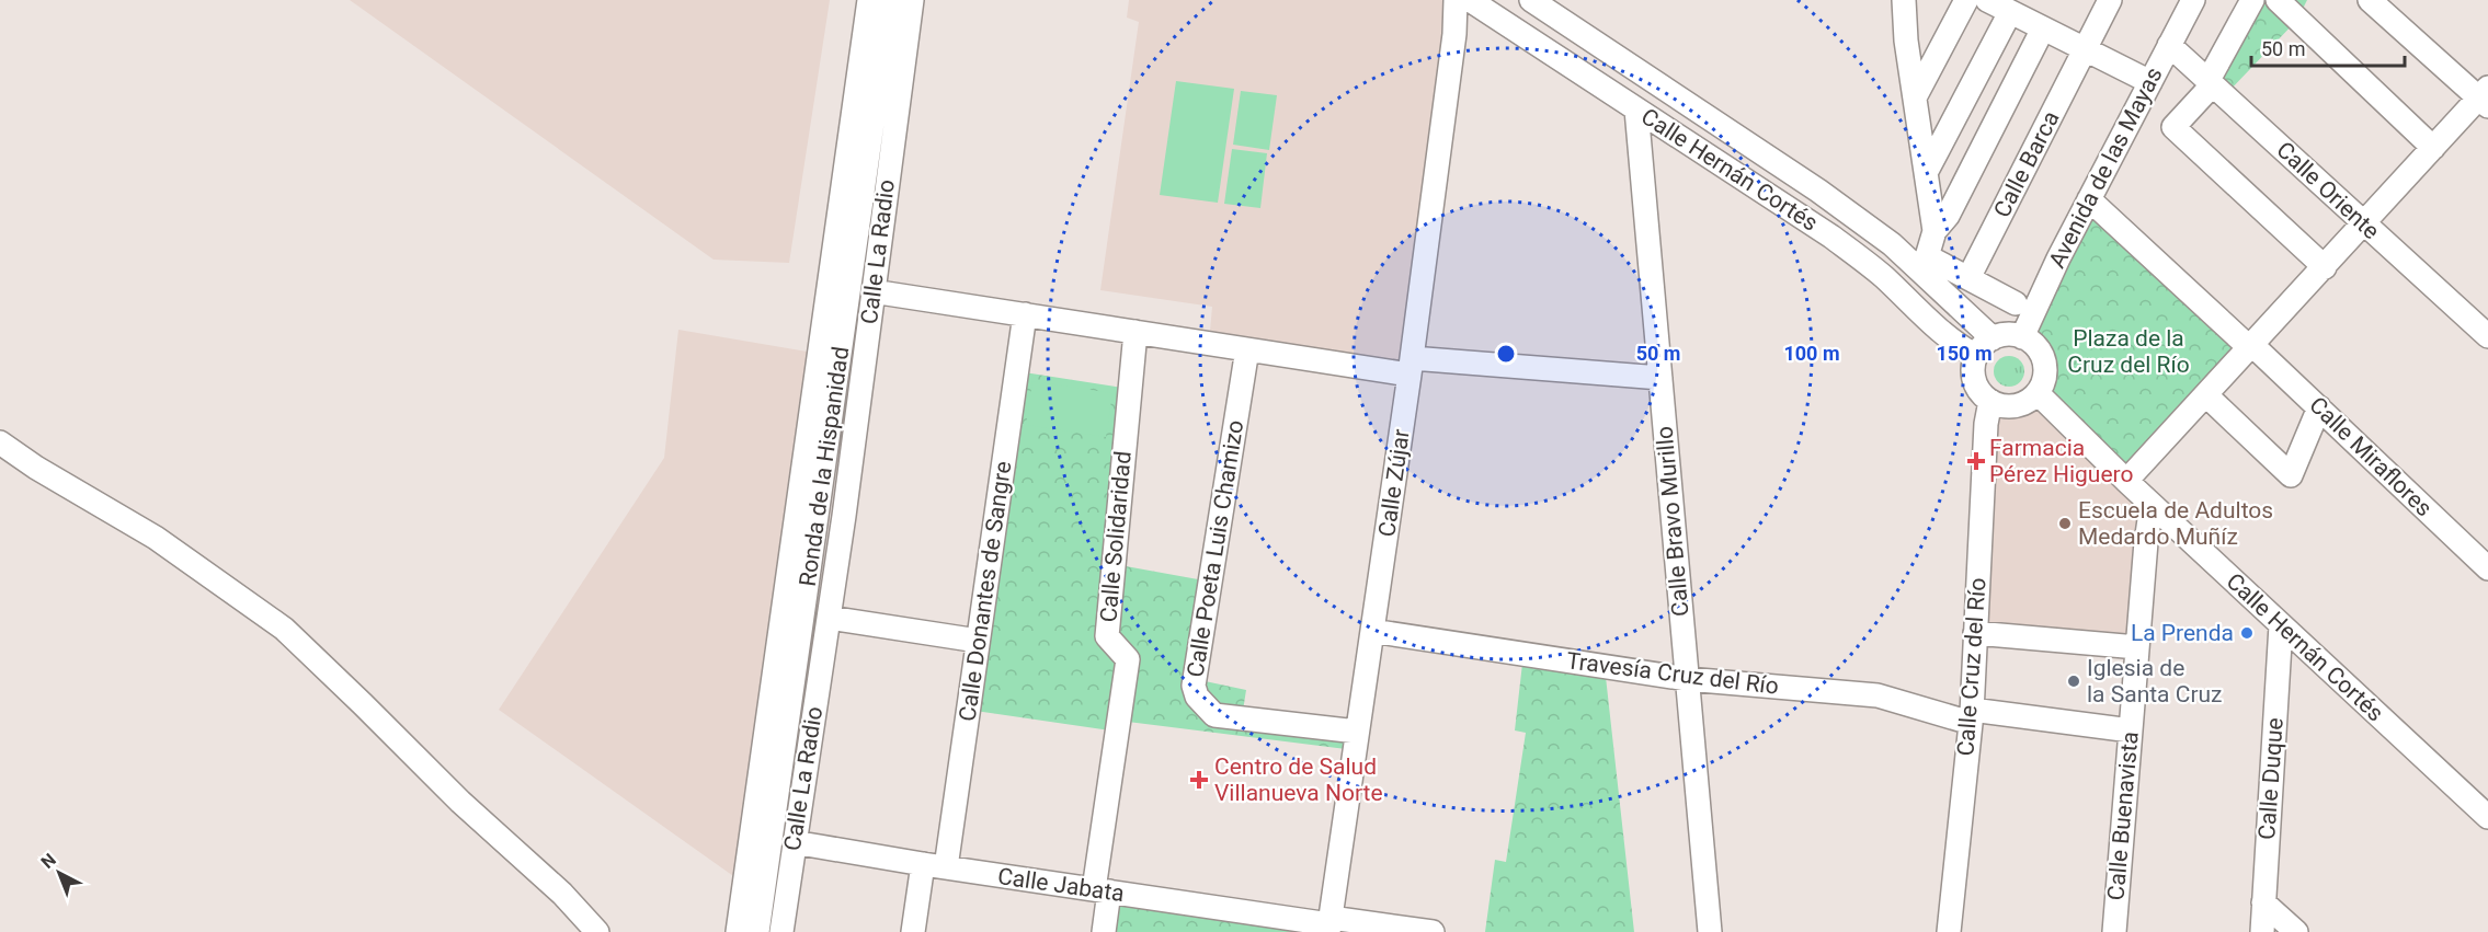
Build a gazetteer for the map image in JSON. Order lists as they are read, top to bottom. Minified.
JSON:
{"streets":{"street":["Calle Barca","Avenida de las Mayas","Calle Hernán Cortés","Calle Oriente","Calle La Radio","Calle Miraflores","Ronda de la Hispanidad","Calle Zújar","Calle Bravo Murillo","Calle Solidaridad","Calle Poeta Luis Chamizo","Calle Donantes de Sangre","Calle Cruz del Río","Travesía Cruz del Río","Calle Duque","Calle Buenavista","Calle Jabata"]},"crossings":[["Calle Barca","Calle Hernán Cortés"],["Avenida de las Mayas","Calle Hernán Cortés"],["Avenida de las Mayas","Calle Oriente"],["Avenida de las Mayas","Calle Cruz del Río"],["Calle Hernán Cortés","Calle Bravo Murillo"],["Calle Hernán Cortés","Calle Cruz del Río"],["Calle Hernán Cortés","Calle Duque"],["Calle Hernán Cortés","Calle Buenavista"],["Calle La Radio","Calle Jabata"],["Calle Zújar","Calle Poeta Luis Chamizo"],["Calle Zújar","Travesía Cruz del Río"],["Calle Zújar","Calle Jabata"],["Calle Bravo Murillo","Travesía Cruz del Río"],["Calle Solidaridad","Calle Jabata"],["Calle Donantes de Sangre","Calle Jabata"],["Calle Cruz del Río","Travesía Cruz del Río"],["Travesía Cruz del Río","Calle Buenavista"]],"parks":["Plaza de la Cruz del Río"],"places":{"health":["Farmacia Pérez Higuero","Centro de Salud Villanueva Norte"],"other":["Escuela de Adultos Medardo Muñíz","La Prenda","Iglesia de la Santa Cruz"]},"scale_bar":"50 m","north":"top left","rings":["50 m","100 m","150 m"]}
